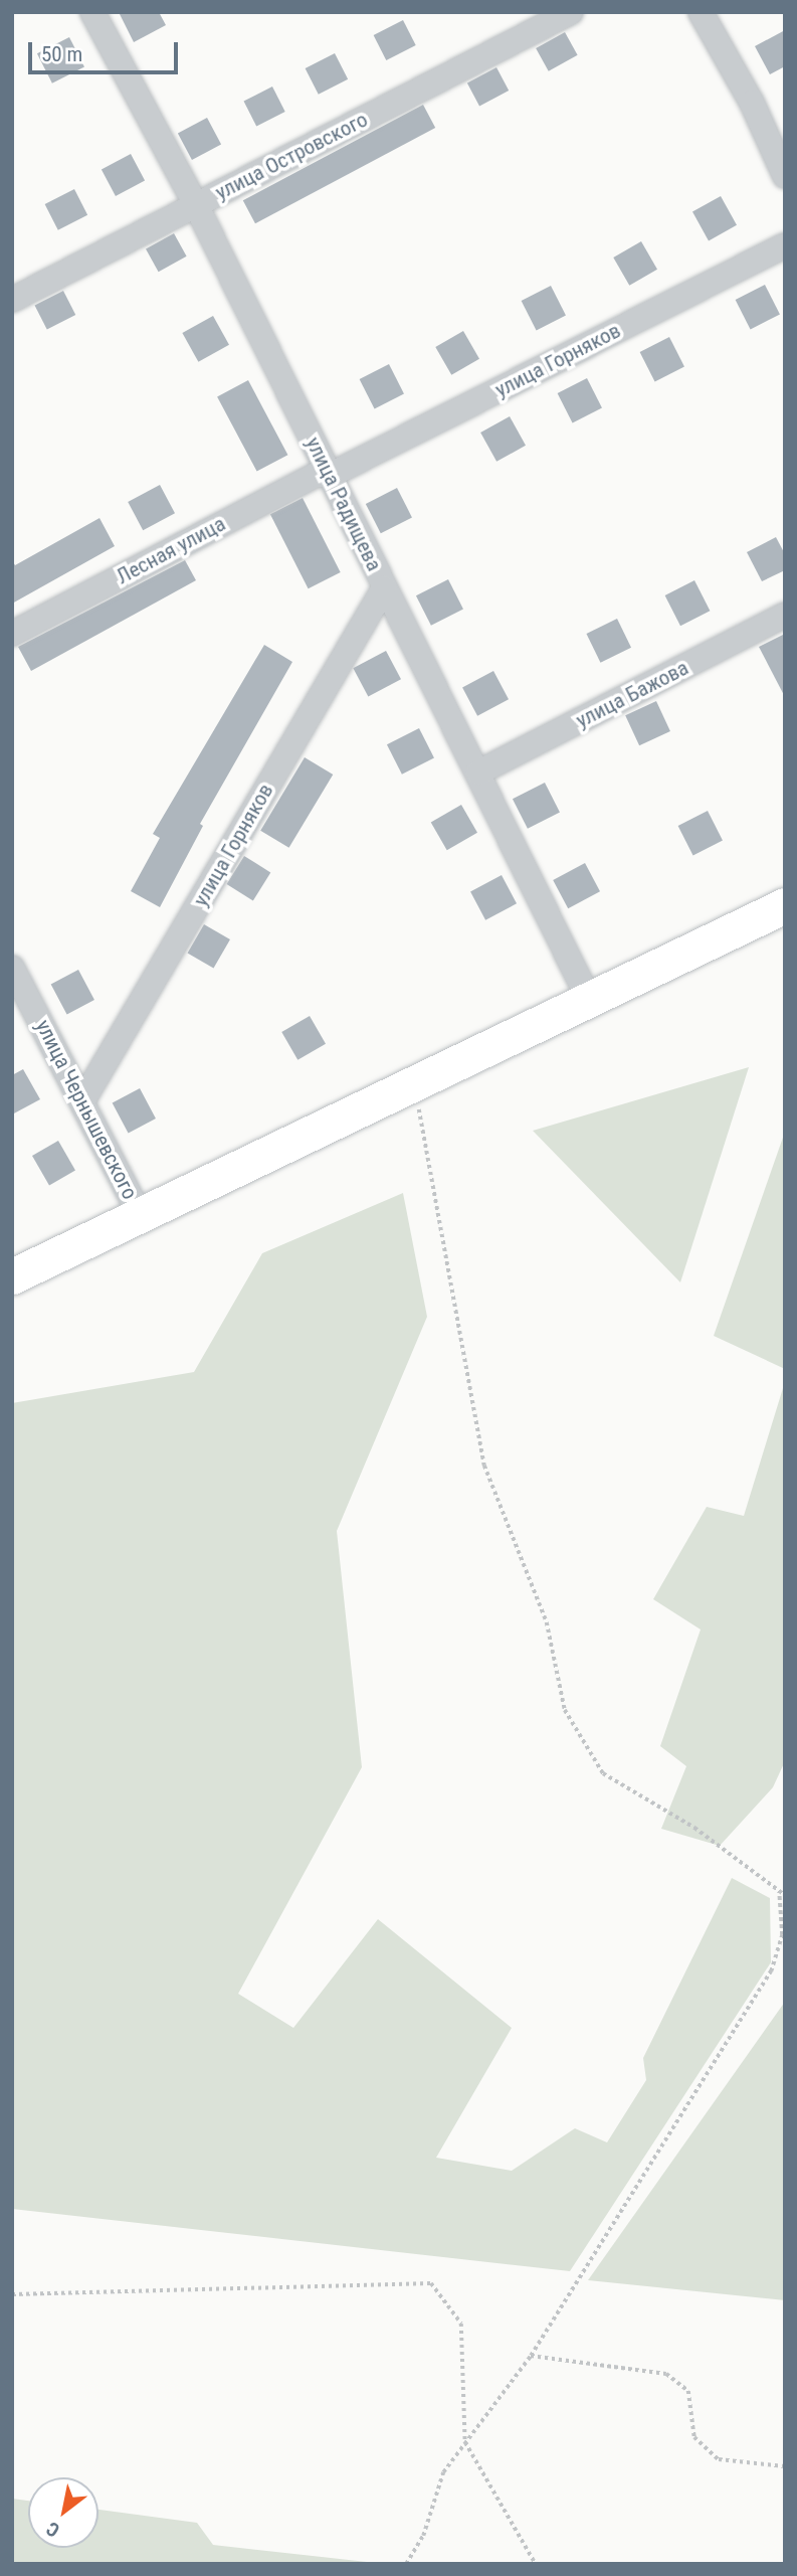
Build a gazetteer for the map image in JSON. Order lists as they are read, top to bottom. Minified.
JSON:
{"streets":{"street":["улица Островского","улица Горняков","улица Радищева","Лесная улица","улица Бажова","улица Чернышевского"]},"crossings":[["улица Островского","улица Радищева"],["улица Горняков","улица Радищева"],["улица Горняков","Лесная улица"],["улица Горняков","улица Чернышевского"],["улица Радищева","Лесная улица"],["улица Радищева","улица Бажова"]],"scale_bar":"50 m","north":"bottom left"}
